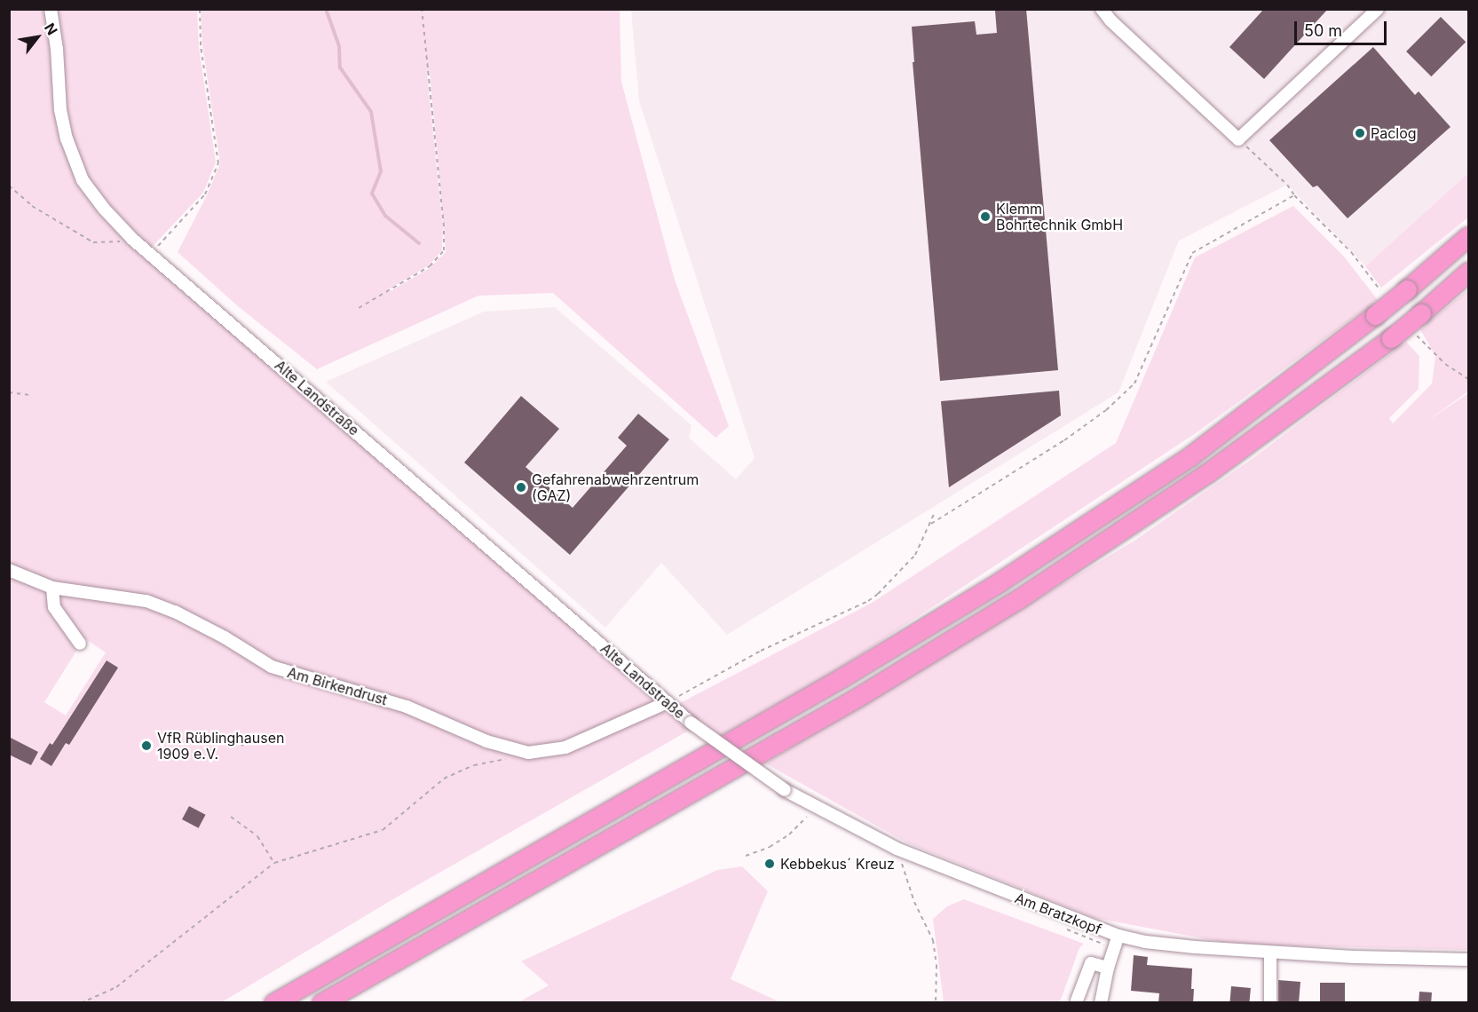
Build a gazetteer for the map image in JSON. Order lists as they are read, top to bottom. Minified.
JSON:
{"streets":{"street":["Alte Landstraße","Am Birkendrust","Am Bratzkopf"]},"crossings":[["Alte Landstraße","Am Birkendrust"],["Alte Landstraße","Am Bratzkopf"]],"places":["Paclog","Klemm Bohrtechnik GmbH","Gefahrenabwehrzentrum (GAZ)","VfR Rüblinghausen 1909 e.V.","Kebbekus´ Kreuz"],"scale_bar":"50 m","north":"top right"}
